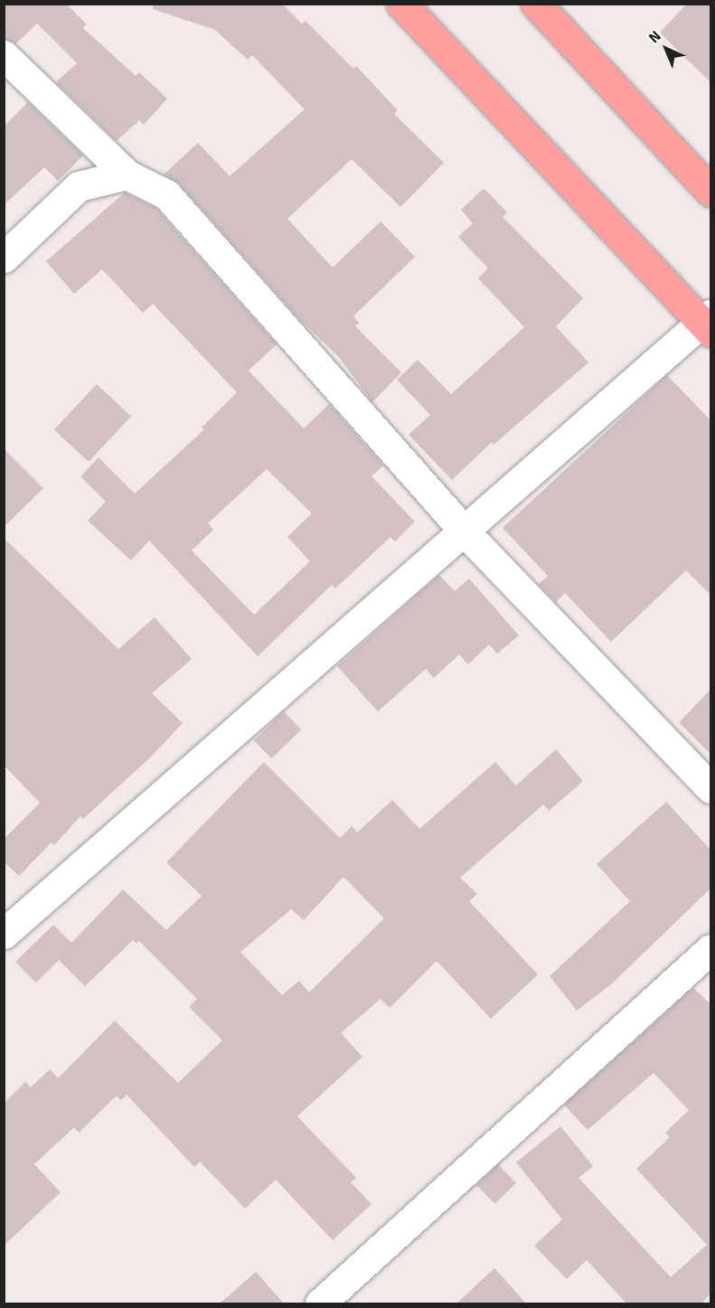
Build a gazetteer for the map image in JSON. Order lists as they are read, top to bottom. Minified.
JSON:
{"north":"top left"}
